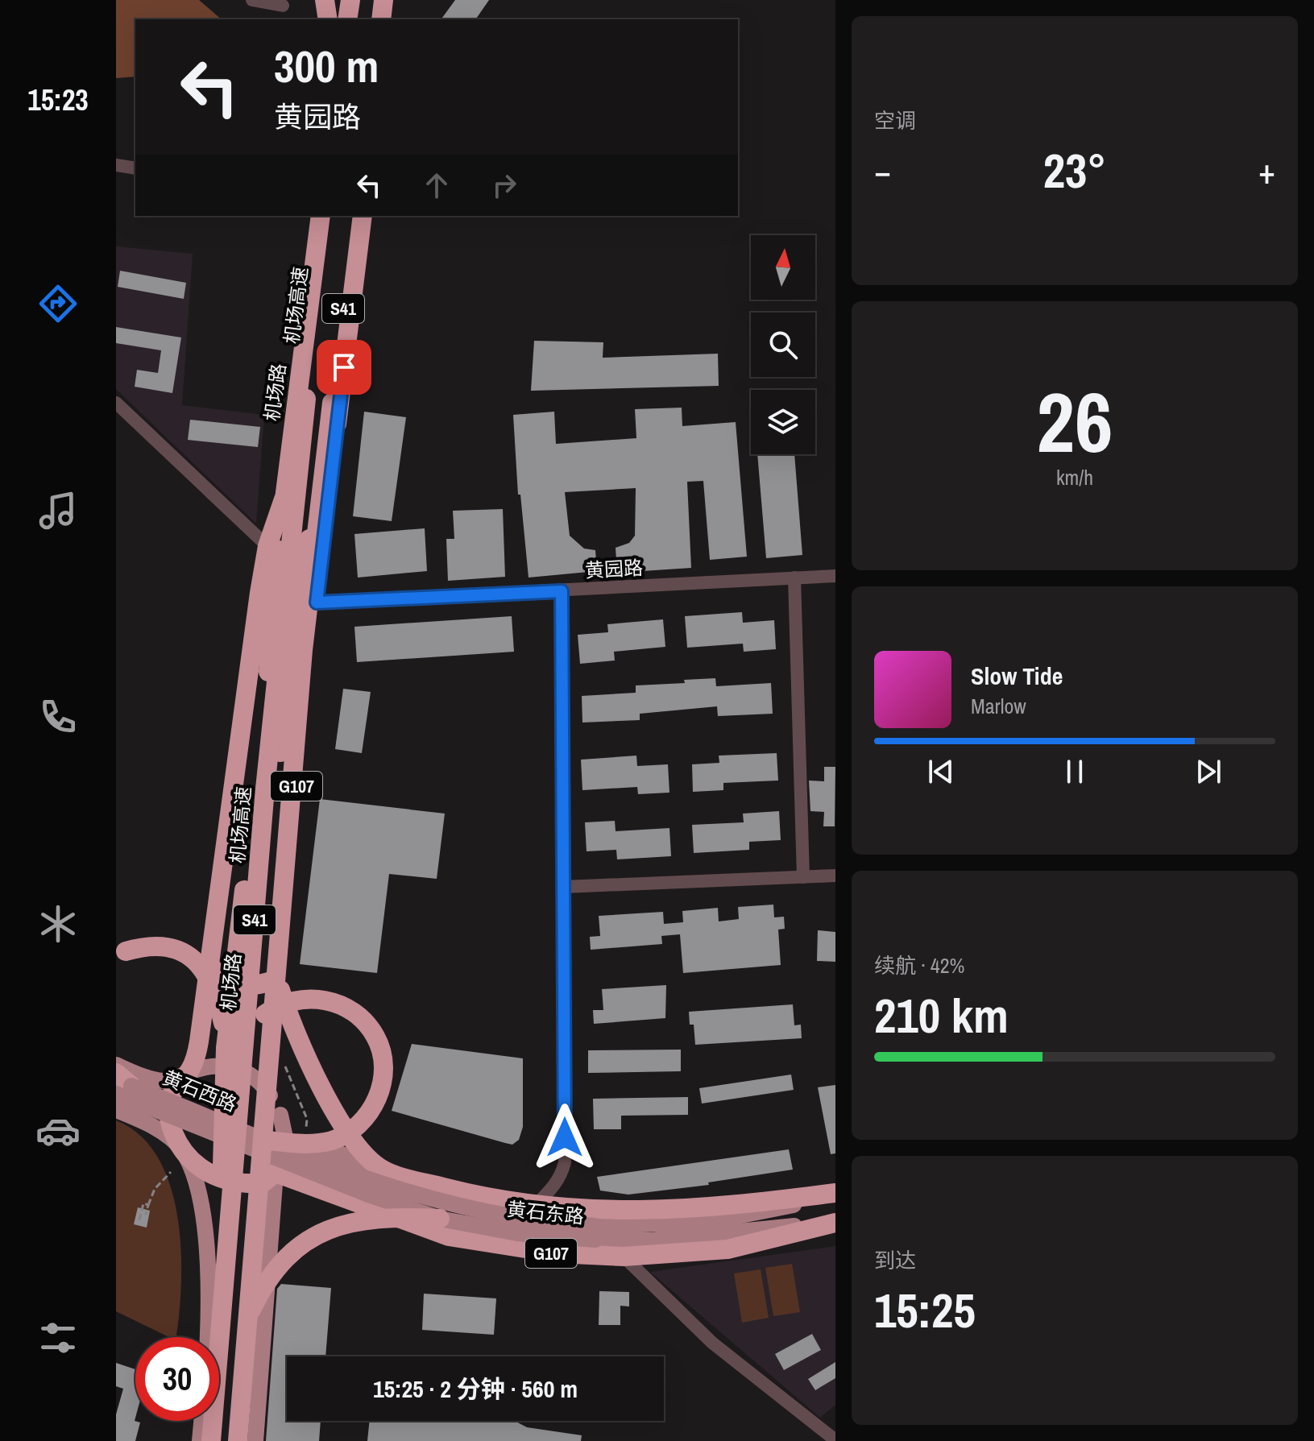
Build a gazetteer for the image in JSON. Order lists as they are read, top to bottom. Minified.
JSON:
{"streets":{"highway":["机场高速","S41","机场路","G107"],"main road":["黄石西路","黄石东路"],"street":["黄园路"]},"crossings":[["机场高速","机场路"],["S41","机场路"],["机场路","黄园路"],["机场路","G107"],["G107","黄石东路"],["黄石西路","黄石东路"]],"north":"top","page":{"tabs":"15:23","tile":["空调",["26","km/h"],["续航 · 42%","210 km"],["到达","15:25"]],"turn":["300 m","黄园路"],"heat":["−","23°","+"],"song":["Slow Tide","Marlow"],"limit":"30","trip":"15:25 · 2 分钟 · 560 m"}}
